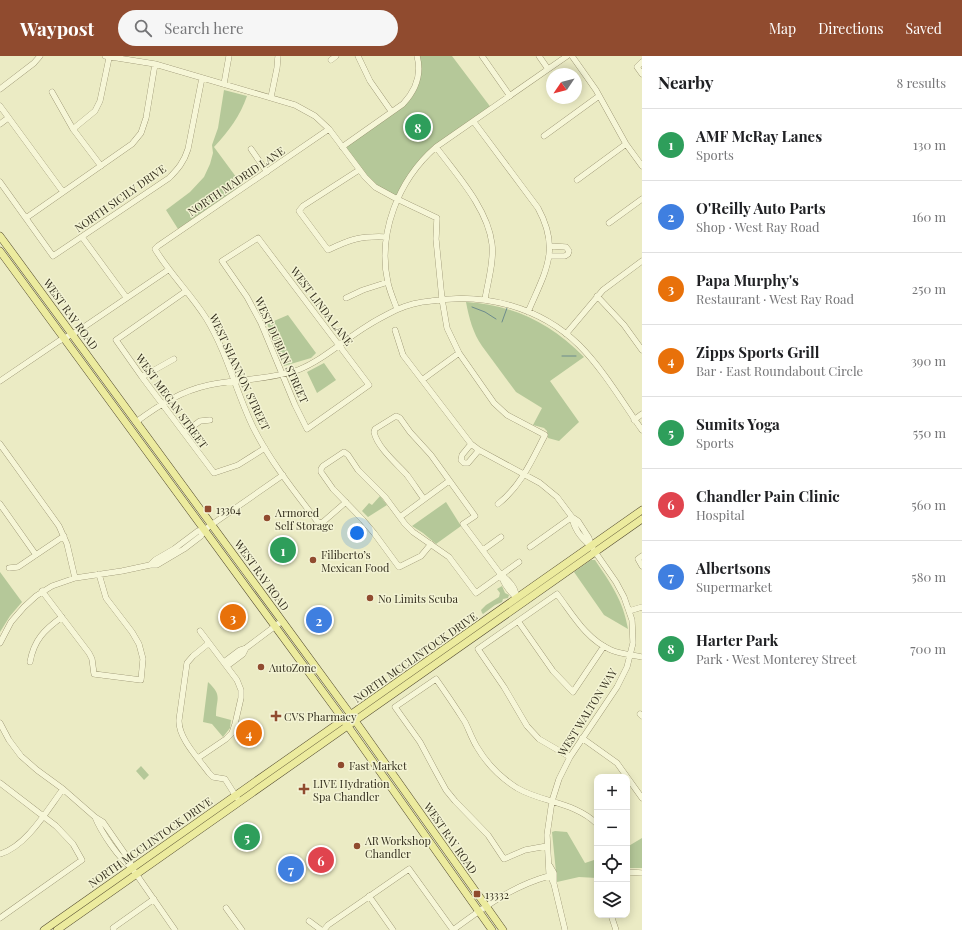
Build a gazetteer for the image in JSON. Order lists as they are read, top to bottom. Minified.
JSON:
{"streets":{"main road":["WEST RAY ROAD","NORTH MCCLINTOCK DRIVE"],"street":["NORTH MADRID LANE","NORTH SICILY DRIVE","WEST LINDA LANE","WEST DUBLIN STREET","WEST SHANNON STREET","WEST MEGAN STREET","WEST WALTON WAY"]},"crossings":[["NORTH MADRID LANE","WEST SHANNON STREET"],["WEST LINDA LANE","WEST DUBLIN STREET"],["WEST RAY ROAD","NORTH MCCLINTOCK DRIVE"],["WEST SHANNON STREET","WEST MEGAN STREET"],["NORTH MCCLINTOCK DRIVE","WEST WALTON WAY"]],"places":{"transit":["13364","13332"],"other":["Armored Self Storage","Filiberto’s Mexican Food","No Limits Scuba","AutoZone","Fast Market","AR Workshop Chandler"],"health":["CVS Pharmacy","LIVE Hydration Spa Chandler"]},"north":"bottom left","page":{"header":"Waypost","search":"Search here","nav":["Map","Directions","Saved"],"heading":["Nearby","8 results"],"list":[{"mark":"1","name":"AMF McRay Lanes","note":"Sports","value":"130 m"},{"mark":"2","name":"O'Reilly Auto Parts","note":"Shop · West Ray Road","value":"160 m"},{"mark":"3","name":"Papa Murphy's","note":"Restaurant · West Ray Road","value":"250 m"},{"mark":"4","name":"Zipps Sports Grill","note":"Bar · East Roundabout Circle","value":"390 m"},{"mark":"5","name":"Sumits Yoga","note":"Sports","value":"550 m"},{"mark":"6","name":"Chandler Pain Clinic","note":"Hospital","value":"560 m"},{"mark":"7","name":"Albertsons","note":"Supermarket","value":"580 m"},{"mark":"8","name":"Harter Park","note":"Park · West Monterey Street","value":"700 m"}],"pins":["8","1","3","2","4","5","6","7"],"map_buttons":["+","−"]}}
